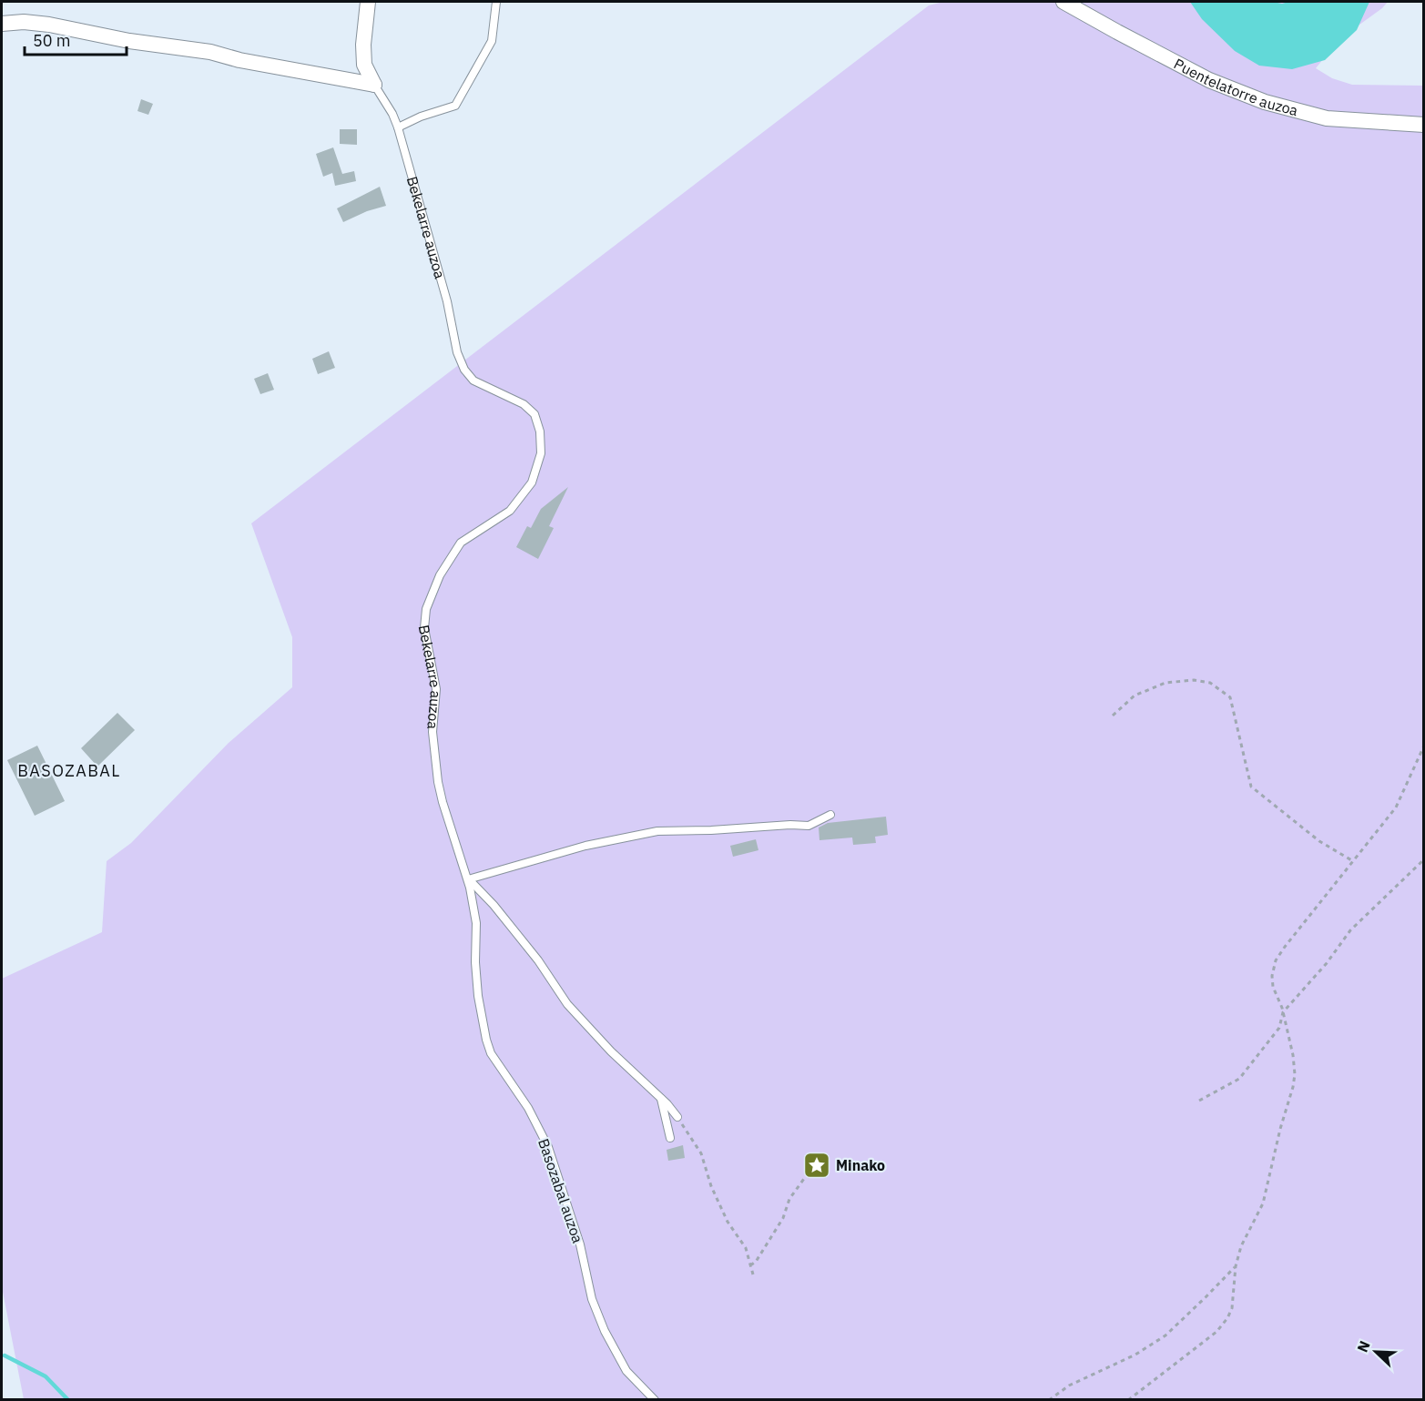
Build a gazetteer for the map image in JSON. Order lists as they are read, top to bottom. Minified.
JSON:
{"streets":{"street":["Puentelatorre auzoa","Bekelarre auzoa"],"lane":["Basozabal auzoa"]},"crossings":[["Bekelarre auzoa","Basozabal auzoa"]],"districts":["BASOZABAL"],"places":{"place":["Minako"]},"scale_bar":"50 m","north":"top left"}
